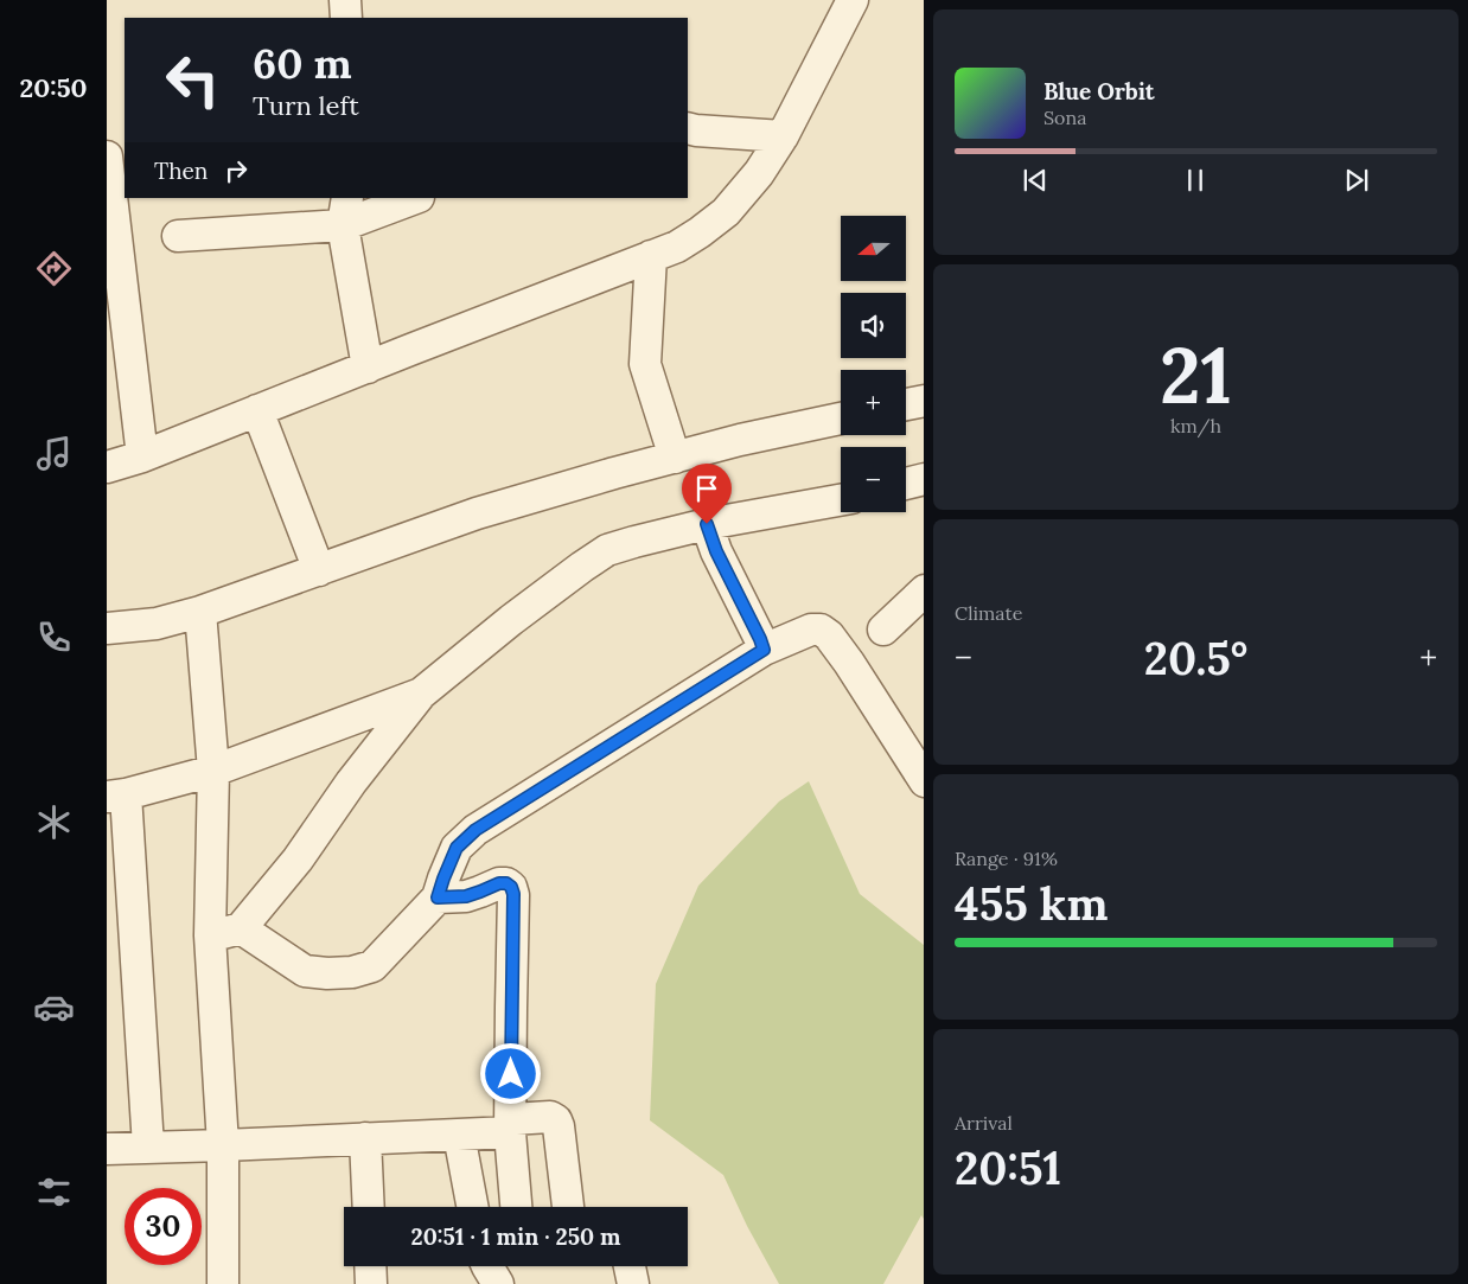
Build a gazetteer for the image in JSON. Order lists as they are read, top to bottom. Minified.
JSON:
{"north":"left","page":{"tabs":"20:50","turn":["60 m","Turn left"],"song":["Blue Orbit","Sona"],"then":"Then","map_buttons":["+","−"],"tile":[["21","km/h"],"Climate",["Range · 91%","455 km"],["Arrival","20:51"]],"heat":["−","20.5°","+"],"limit":"30","trip":"20:51 · 1 min · 250 m"}}
